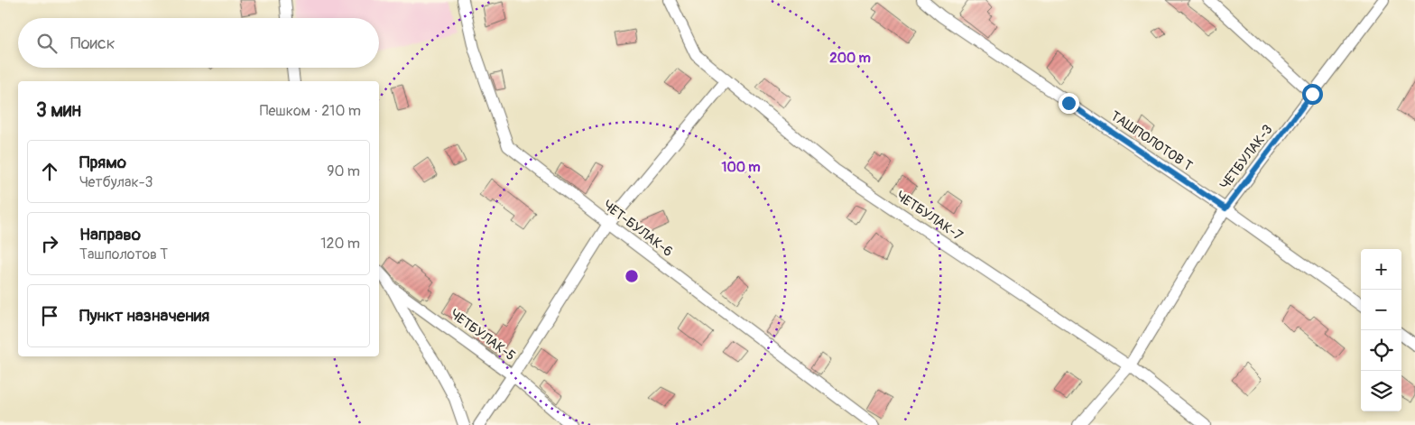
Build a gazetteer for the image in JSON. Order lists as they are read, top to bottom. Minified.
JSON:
{"streets":{"street":["ТАШПОЛОТОВ Т","ЧЕТБУЛАК-3","ЧЕТБУЛАК-7","ЧЕТ-БУЛАК-6","ЧЕТБУЛАК-5"]},"crossings":[["ТАШПОЛОТОВ Т","ЧЕТБУЛАК-3"],["ЧЕТБУЛАК-3","ЧЕТБУЛАК-7"]],"page":{"search":"Поиск","heading":["3 мин","Пешком · 210 m"],"list":[["Прямо","Четбулак-3","90 m"],["Направо","Ташполотов Т","120 m"],"Пункт назначения"],"map_buttons":["+","−"]},"rings":["200 m","100 m"]}
